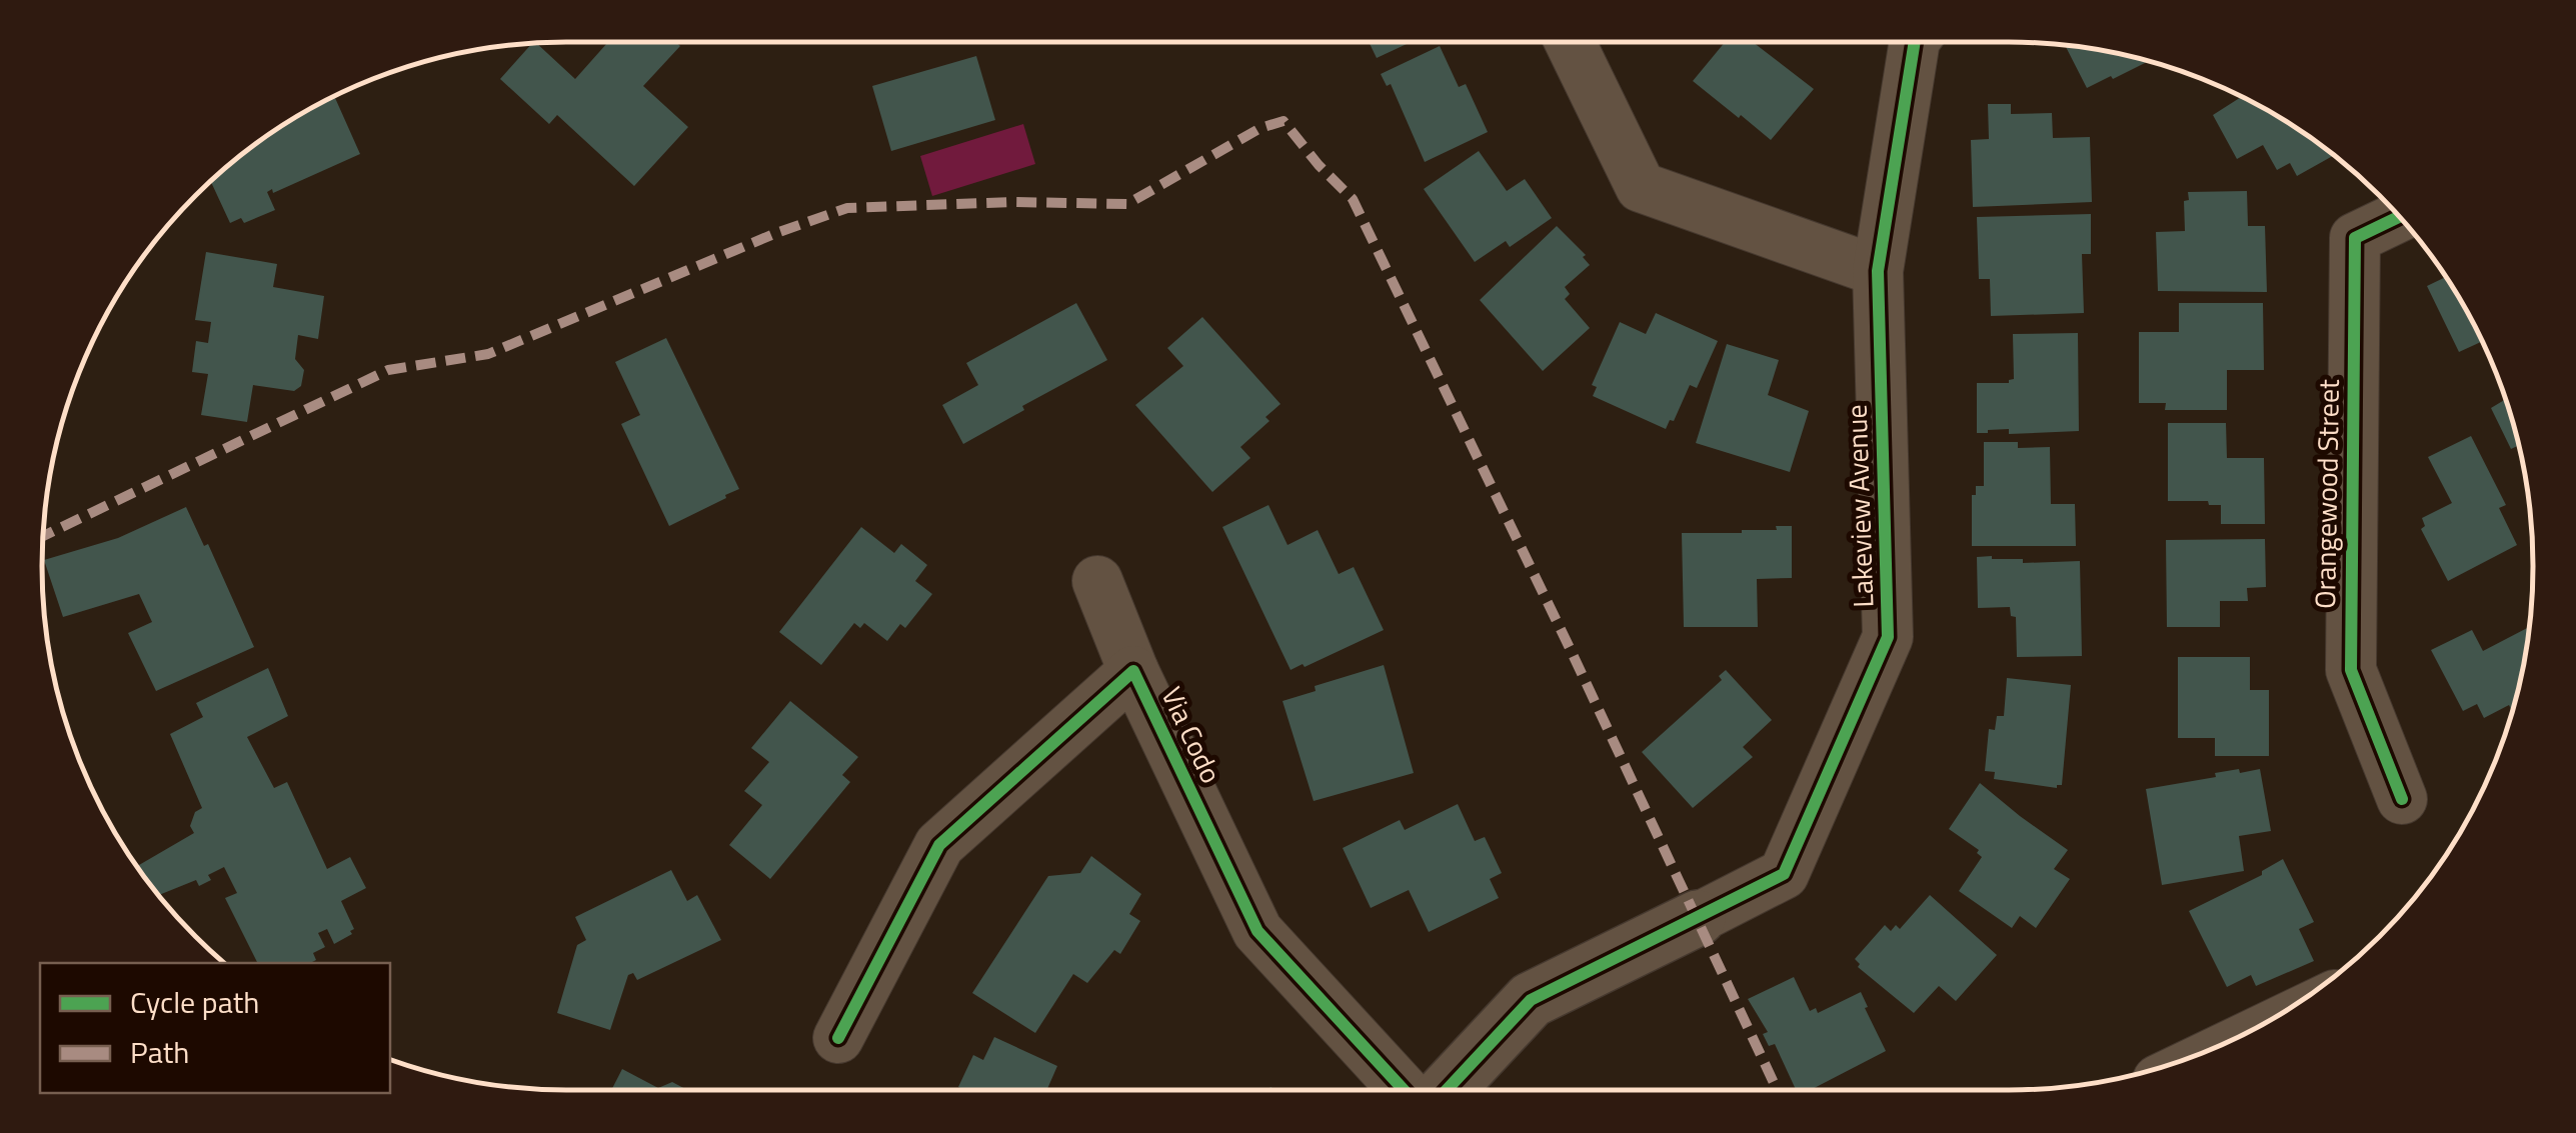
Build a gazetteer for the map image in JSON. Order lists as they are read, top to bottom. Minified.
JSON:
{"streets":{"street":["Orangewood Street","Lakeview Avenue","Via Codo"]},"legend":["Cycle path","Path"]}
